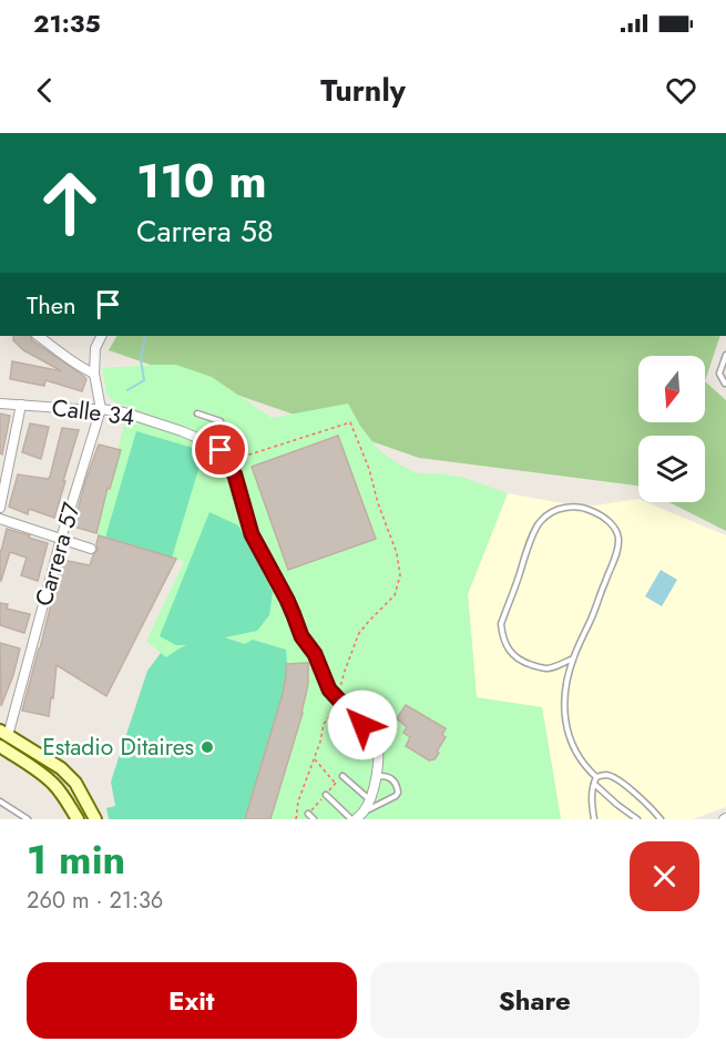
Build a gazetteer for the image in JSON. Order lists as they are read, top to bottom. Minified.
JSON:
{"streets":{"street":["Calle 34","Carrera 57"]},"crossings":[["Calle 34","Carrera 57"]],"places":["Estadio Ditaires"],"north":"bottom","page":{"status":"21:35","header":"Turnly","turn":["110 m","Carrera 58"],"then":"Then","heading":["1 min","260 m · 21:36"],"buttons":["Exit","Share"]}}
